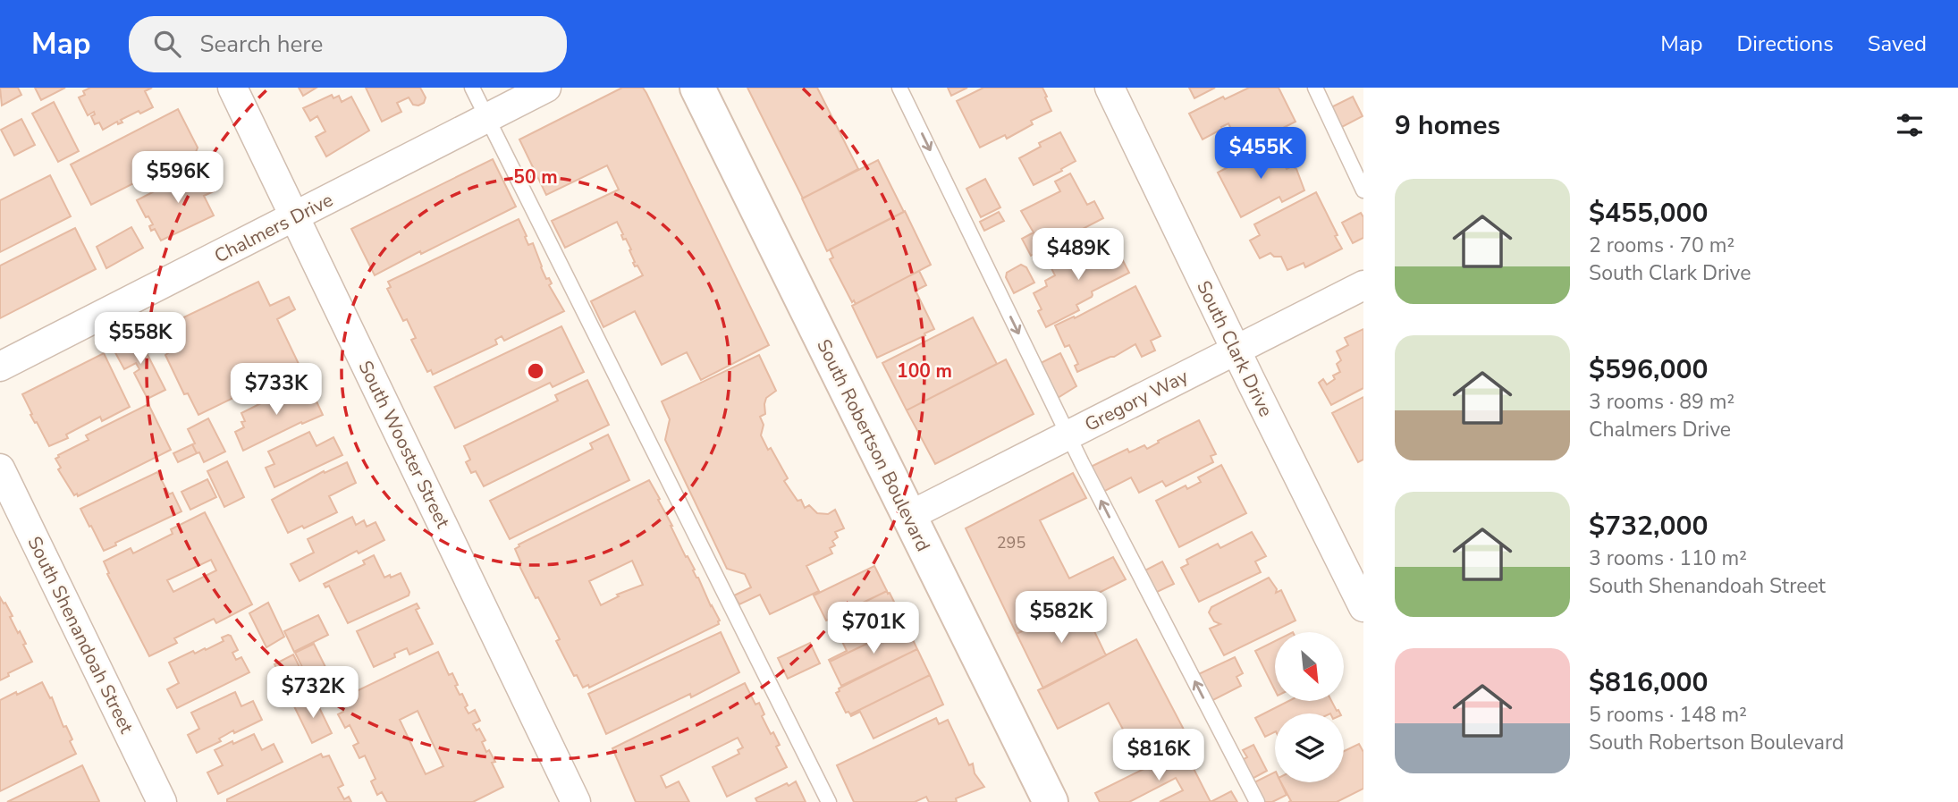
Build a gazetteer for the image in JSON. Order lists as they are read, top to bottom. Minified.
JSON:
{"streets":{"main road":["South Robertson Boulevard"],"street":["Chalmers Drive","South Clark Drive","Gregory Way","South Wooster Street","South Shenandoah Street"]},"crossings":[["Chalmers Drive","South Wooster Street"],["South Clark Drive","Gregory Way"],["Gregory Way","South Robertson Boulevard"]],"house_numbers":["295"],"north":"bottom right","page":{"header":"Map","search":"Search here","nav":["Map","Directions","Saved"],"heading":"9 homes","price":["$455K","$596K","$489K","$558K","$733K","$582K","$701K","$732K","$816K"],"list":[{"name":"$455,000","note":"2 rooms · 70 m² · South Clark Drive"},{"name":"$596,000","note":"3 rooms · 89 m² · Chalmers Drive"},{"name":"$732,000","note":"3 rooms · 110 m² · South Shenandoah Street"},{"name":"$816,000","note":"5 rooms · 148 m² · South Robertson Boulevard"}]},"rings":["50 m","100 m"]}
